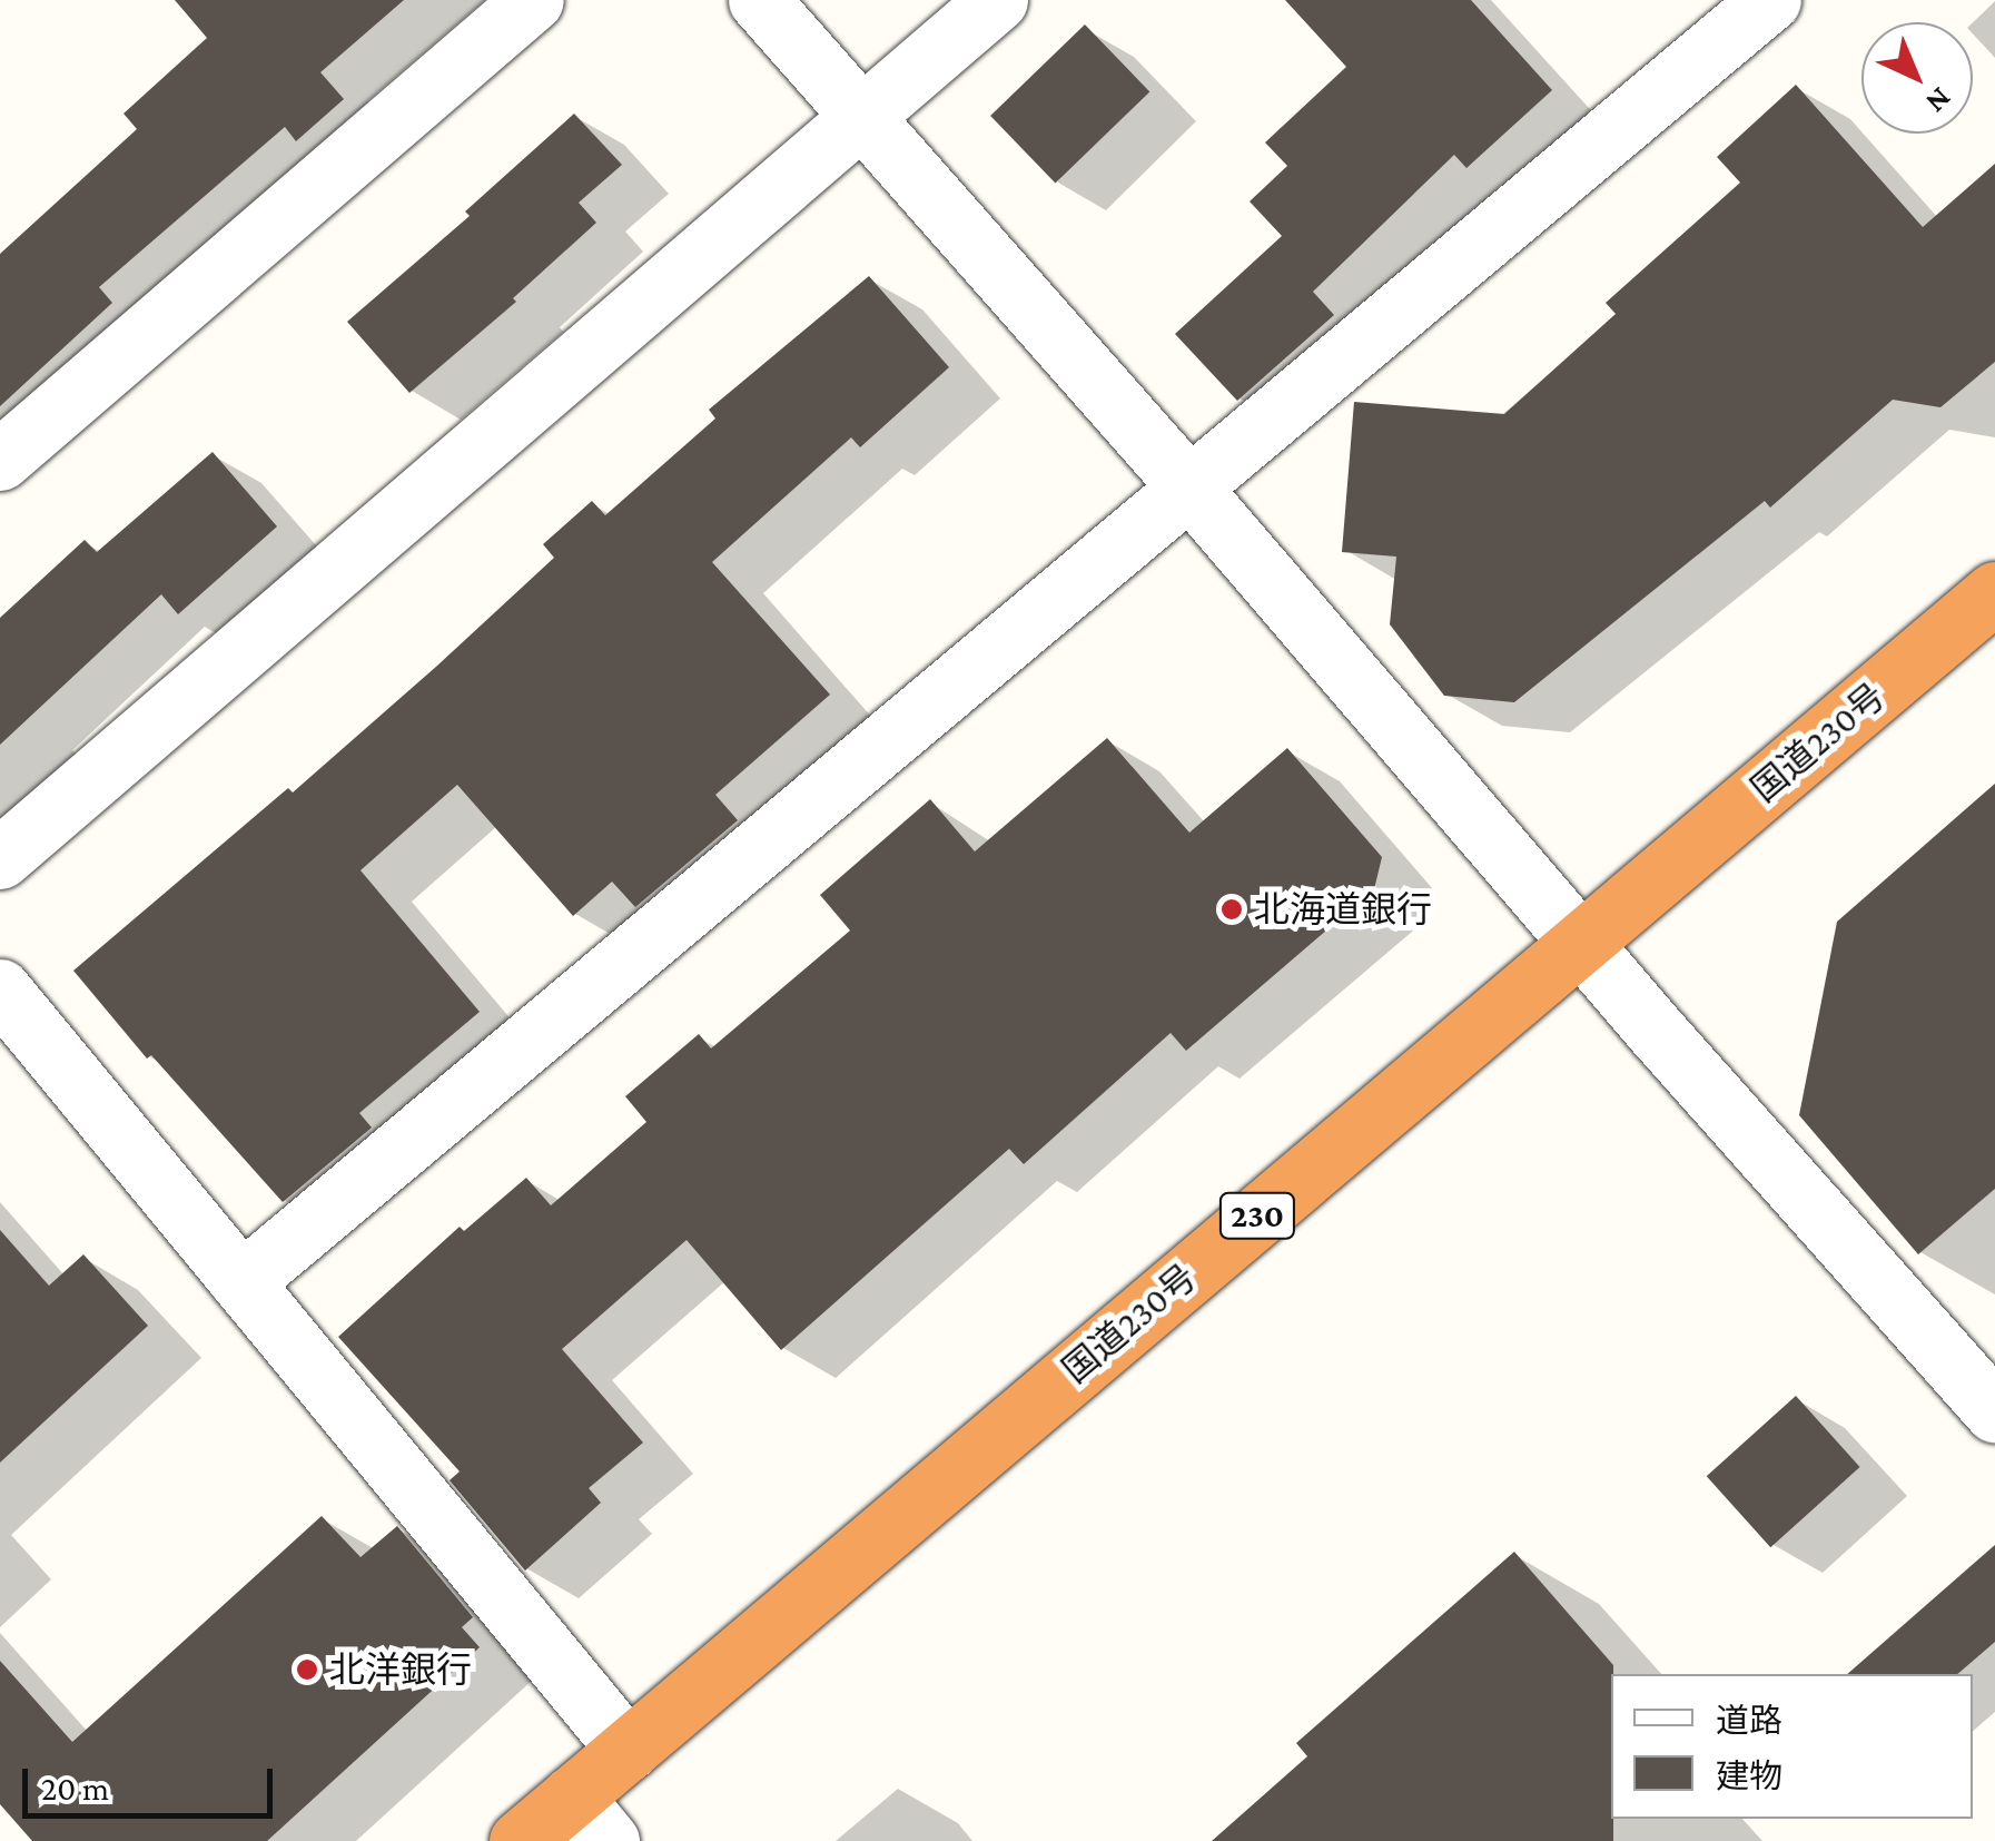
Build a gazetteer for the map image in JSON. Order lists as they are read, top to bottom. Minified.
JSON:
{"streets":{"highway":["国道230号","230"]},"places":["北海道銀行","北洋銀行"],"legend":["道路","建物"],"scale_bar":"20 m","north":"bottom right"}
